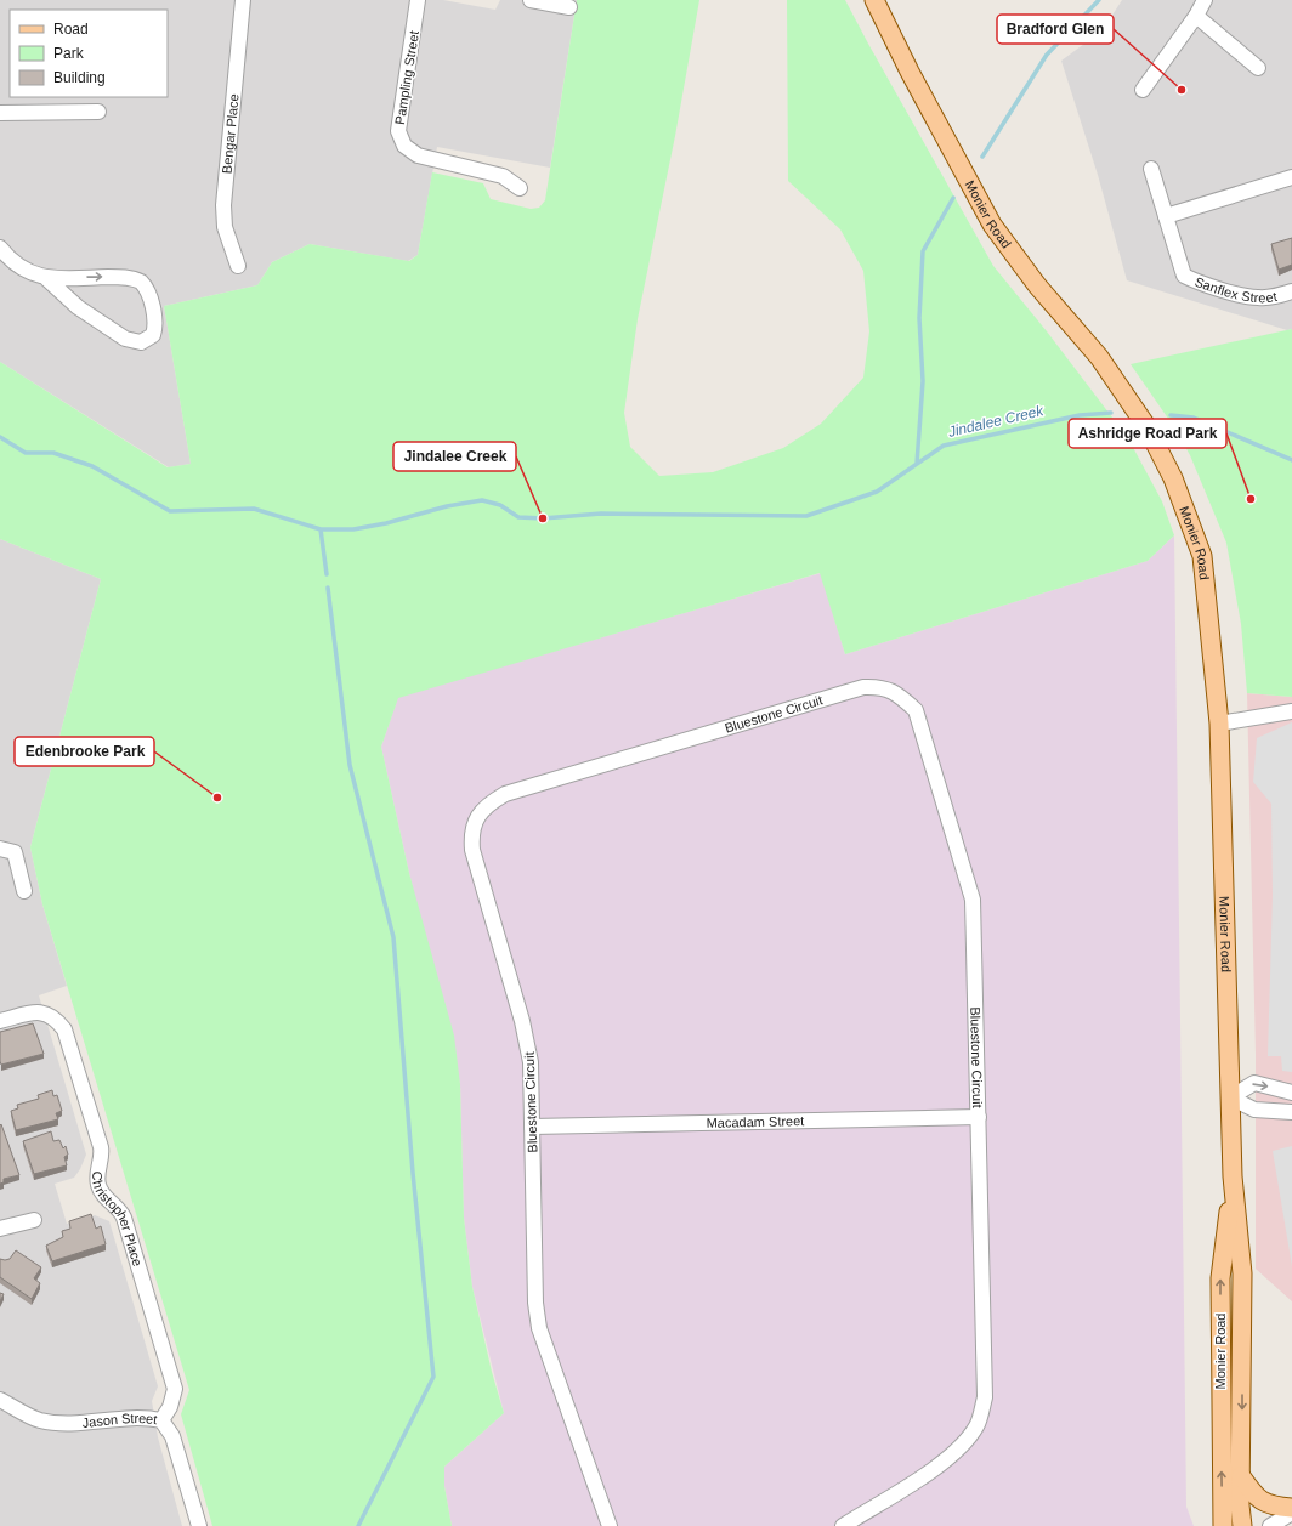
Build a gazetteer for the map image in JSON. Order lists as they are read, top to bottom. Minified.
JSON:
{"streets":{"main road":["Monier Road"],"street":["Pampling Street","Bengar Place","Sanflex Street","Bluestone Circuit","Macadam Street","Christopher Place","Jason Street"]},"crossings":[["Bluestone Circuit","Macadam Street"],["Christopher Place","Jason Street"]],"water":["Jindalee Creek"],"places":["Bradford Glen","Ashridge Road Park","Jindalee Creek","Edenbrooke Park"],"legend":["Road","Park","Building"]}
